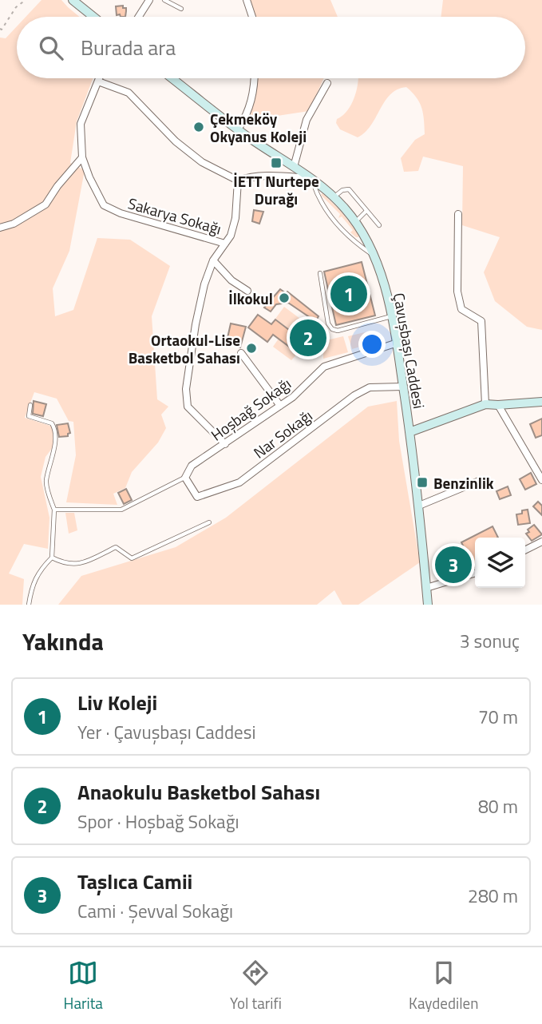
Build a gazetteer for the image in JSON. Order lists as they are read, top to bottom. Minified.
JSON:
{"streets":{"main road":["Çavuşbaşı Caddesi"],"street":["Sakarya Sokağı","Hoşbağ Sokağı","Nar Sokağı"]},"crossings":[["Çavuşbaşı Caddesi","Hoşbağ Sokağı"],["Çavuşbaşı Caddesi","Nar Sokağı"],["Hoşbağ Sokağı","Nar Sokağı"]],"places":{"other":["Çekmeköy Okyanus Koleji","İlkokul","Ortaokul-Lise Basketbol Sahası"],"transit":["İETT Nurtepe Durağı","Benzinlik"]},"page":{"search":"Burada ara","pins":["1","2","3"],"heading":["Yakında","3 sonuç"],"list":[{"mark":"1","name":"Liv Koleji","note":"Yer · Çavuşbaşı Caddesi","value":"70 m"},{"mark":"2","name":"Anaokulu Basketbol Sahası","note":"Spor · Hoşbağ Sokağı","value":"80 m"},{"mark":"3","name":"Taşlıca Camii","note":"Cami · Şevval Sokağı","value":"280 m"}],"nav":["Harita","Yol tarifi","Kaydedilen"]}}
